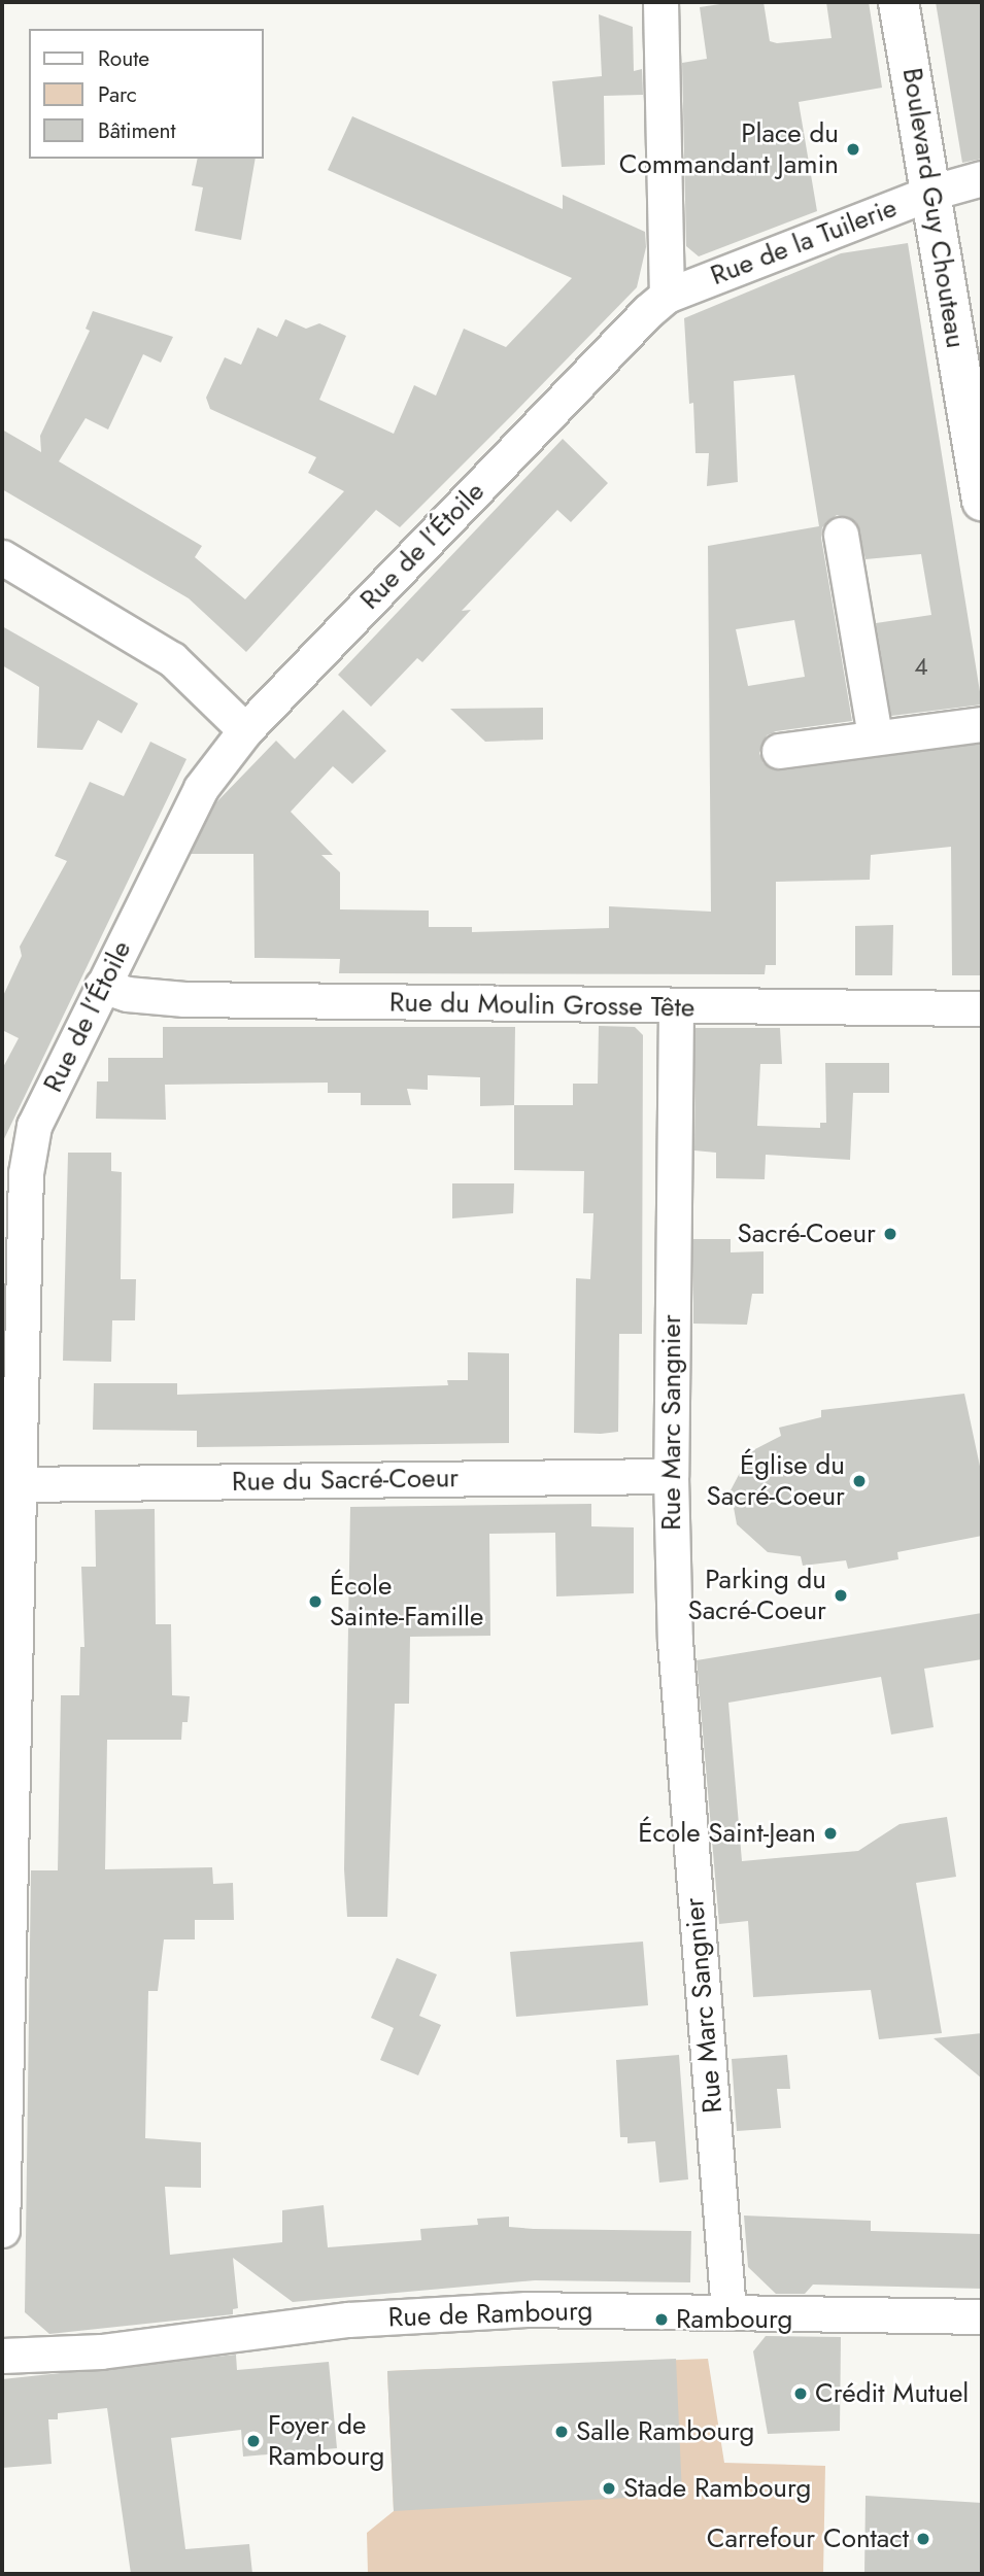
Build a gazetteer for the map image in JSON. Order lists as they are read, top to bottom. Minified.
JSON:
{"streets":{"main road":["Boulevard Guy Chouteau"],"street":["Rue de la Tuilerie","Rue de l’Étoile","Rue du Moulin Grosse Tête","Rue Marc Sangnier","Rue du Sacré-Coeur","Rue de Rambourg"]},"crossings":[["Boulevard Guy Chouteau","Rue de la Tuilerie"],["Rue de la Tuilerie","Rue de l’Étoile"],["Rue de l’Étoile","Rue du Moulin Grosse Tête"],["Rue de l’Étoile","Rue du Sacré-Coeur"],["Rue du Moulin Grosse Tête","Rue Marc Sangnier"],["Rue Marc Sangnier","Rue du Sacré-Coeur"],["Rue Marc Sangnier","Rue de Rambourg"]],"places":["Place du Commandant Jamin","Sacré-Coeur","Église du Sacré-Coeur","Parking du Sacré-Coeur","École Sainte-Famille","École Saint-Jean","Rambourg","Crédit Mutuel","Salle Rambourg","Foyer de Rambourg","Stade Rambourg","Carrefour Contact"],"house_numbers":["4"],"legend":["Route","Parc","Bâtiment"]}
